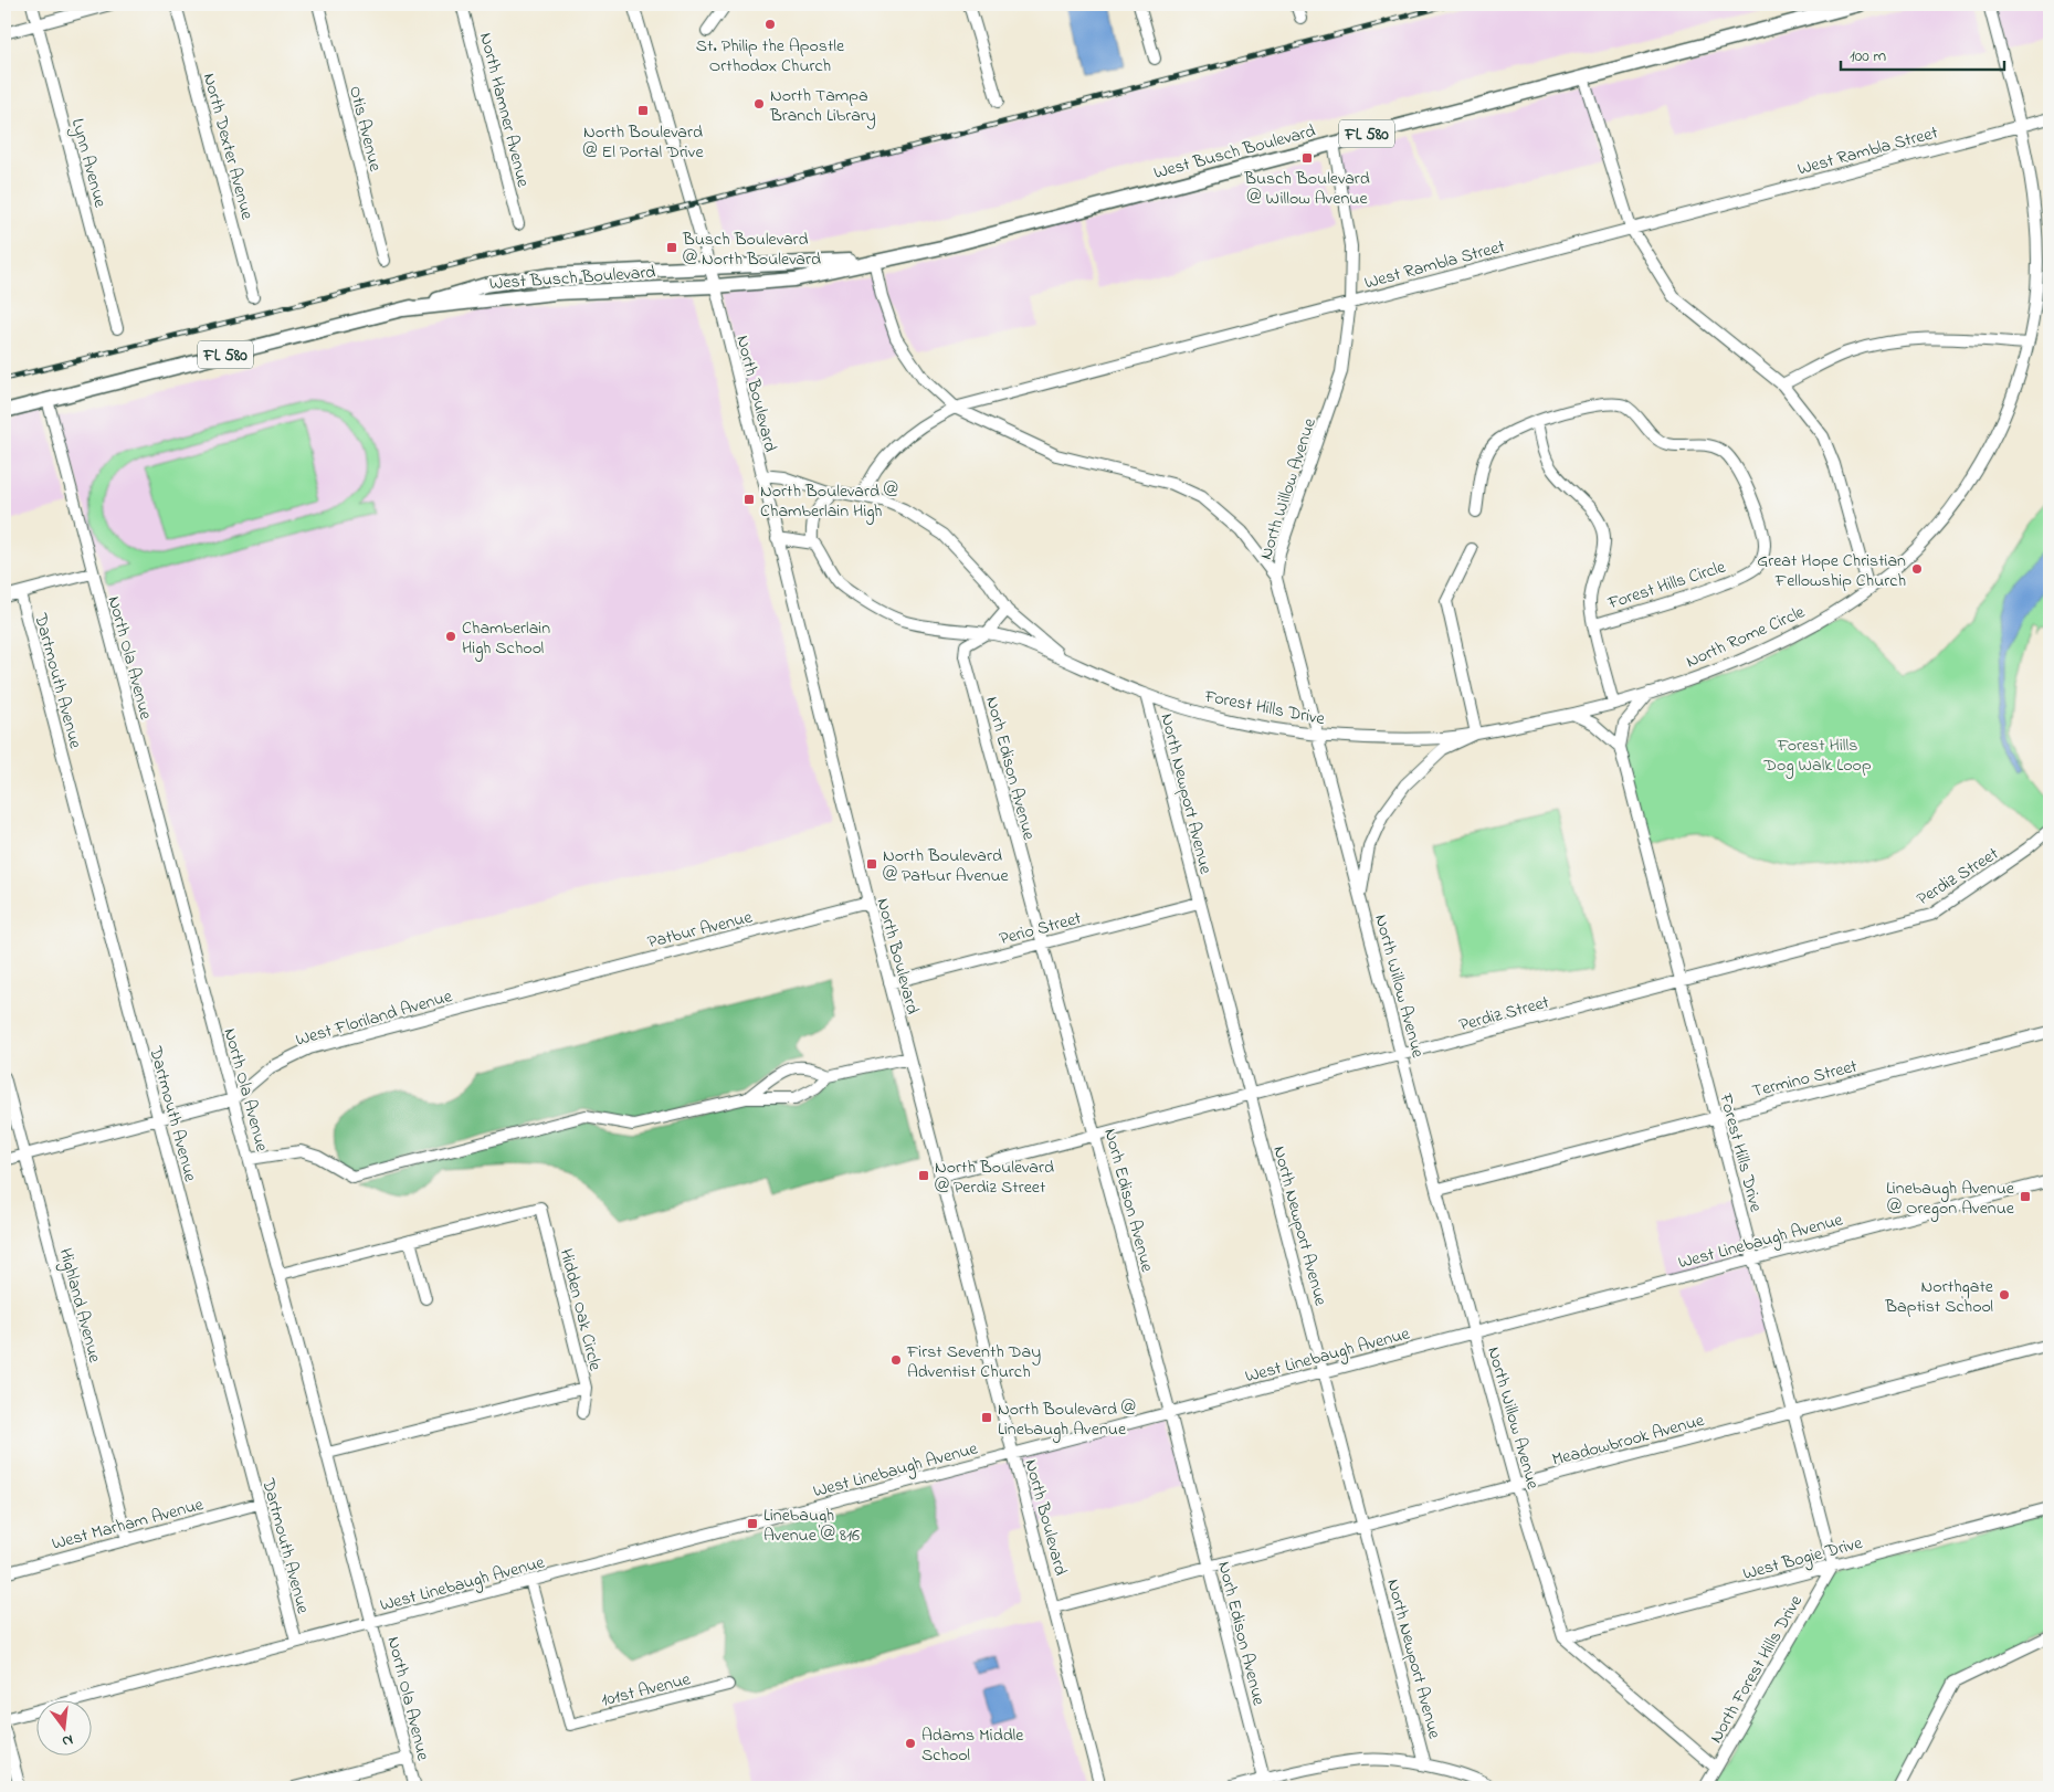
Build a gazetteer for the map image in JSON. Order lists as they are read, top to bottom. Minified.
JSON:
{"streets":{"main road":["FL 580","West Busch Boulevard"],"street":["North Hamner Avenue","Otis Avenue","North Dexter Avenue","West Rambla Street","Lynn Avenue","North Boulevard","North Willow Avenue","Forest Hills Circle","North Rome Circle","North Ola Avenue","Dartmouth Avenue","Forest Hills Drive","Norh Edison Avenue","North Newport Avenue","Perdiz Street","Perio Street","Patbur Avenue","West Floriland Avenue","Termino Street","West Linebaugh Avenue","Highland Avenue","Hidden Oak Circle","Meadowbrook Avenue","West Marham Avenue","West Bogie Drive","North Forest Hills Drive","101st Avenue"]},"crossings":[["West Rambla Street","North Willow Avenue"],["West Rambla Street","North Rome Circle"],["West Busch Boulevard","North Boulevard"],["West Busch Boulevard","North Willow Avenue"],["West Busch Boulevard","North Ola Avenue"],["North Boulevard","Perdiz Street"],["North Boulevard","Perio Street"],["North Boulevard","Patbur Avenue"],["North Boulevard","West Linebaugh Avenue"],["North Boulevard","Meadowbrook Avenue"],["North Willow Avenue","Forest Hills Drive"],["North Willow Avenue","Perdiz Street"],["North Willow Avenue","Termino Street"],["North Willow Avenue","West Linebaugh Avenue"],["North Willow Avenue","Meadowbrook Avenue"],["North Willow Avenue","West Bogie Drive"],["North Rome Circle","Forest Hills Drive"],["North Ola Avenue","West Floriland Avenue"],["North Ola Avenue","West Linebaugh Avenue"],["North Ola Avenue","Hidden Oak Circle"],["Dartmouth Avenue","West Floriland Avenue"],["Dartmouth Avenue","West Linebaugh Avenue"],["Dartmouth Avenue","West Marham Avenue"],["Forest Hills Drive","Norh Edison Avenue"],["Forest Hills Drive","North Newport Avenue"],["Forest Hills Drive","Perdiz Street"],["Forest Hills Drive","Termino Street"],["Forest Hills Drive","West Linebaugh Avenue"],["Forest Hills Drive","Meadowbrook Avenue"],["Forest Hills Drive","West Bogie Drive"],["Forest Hills Drive","North Forest Hills Drive"],["Norh Edison Avenue","Perdiz Street"],["Norh Edison Avenue","Perio Street"],["Norh Edison Avenue","West Linebaugh Avenue"],["Norh Edison Avenue","Meadowbrook Avenue"],["North Newport Avenue","Perdiz Street"],["North Newport Avenue","Perio Street"],["North Newport Avenue","West Linebaugh Avenue"],["North Newport Avenue","Meadowbrook Avenue"],["Patbur Avenue","West Floriland Avenue"],["West Floriland Avenue","Highland Avenue"],["West Linebaugh Avenue","101st Avenue"],["Highland Avenue","West Marham Avenue"],["West Bogie Drive","North Forest Hills Drive"]],"parks":["Forest Hills Dog Walk Loop"],"places":{"other":["St. Philip the Apostle Orthodox Church","North Tampa Branch Library","Great Hope Christian Fellowship Church","Chamberlain High School","Northgate Baptist School","First Seventh Day Adventist Church","Adams Middle School"],"transit":["North Boulevard @ El Portal Drive","Busch Boulevard @ Willow Avenue","Busch Boulevard @ North Boulevard","North Boulevard @ Chamberlain High","North Boulevard @ Patbur Avenue","North Boulevard @ Perdiz Street","Linebaugh Avenue @ Oregon Avenue","North Boulevard @ Linebaugh Avenue","Linebaugh Avenue @ 816"]},"scale_bar":"100 m","north":"bottom"}
